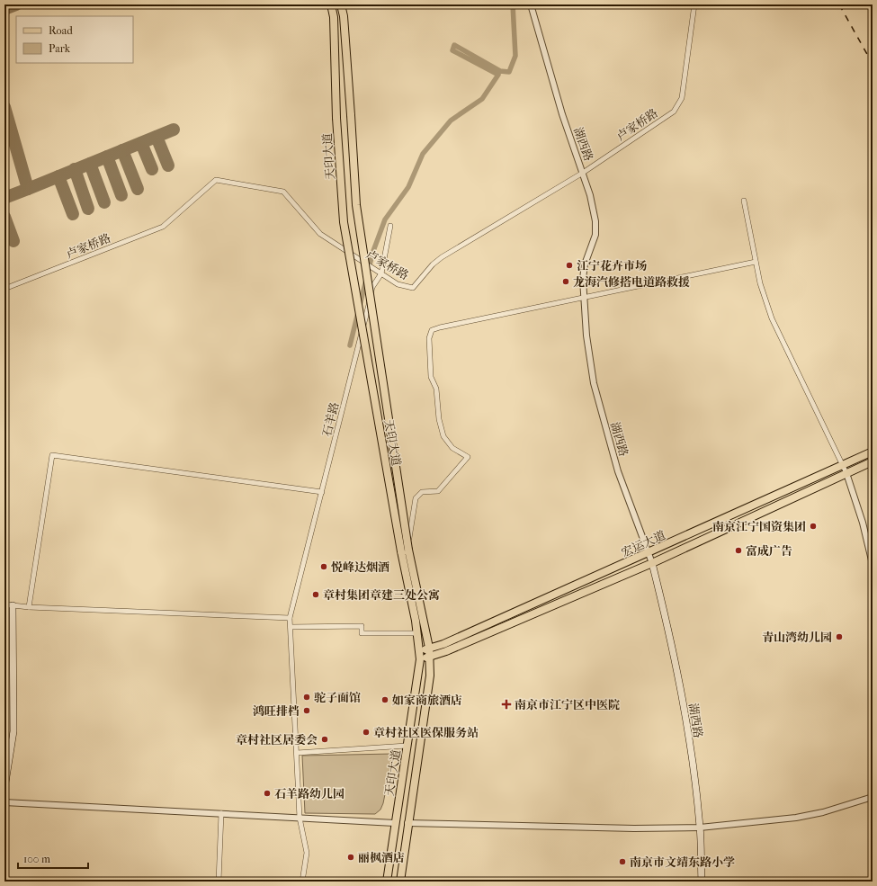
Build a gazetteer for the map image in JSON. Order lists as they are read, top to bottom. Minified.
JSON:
{"streets":{"main road":["湖西路","天印大道","宏运大道"],"street":["卢家桥路","石羊路"]},"crossings":[["卢家桥路","湖西路"],["卢家桥路","石羊路"],["湖西路","宏运大道"],["天印大道","宏运大道"]],"places":{"other":["江宁花卉市场","龙海汽修搭电道路救援","南京江宁国资集团","富成广告","悦峰达烟酒","章村集团章建三处公寓","青山湾幼儿园","驼子面馆","如家商旅酒店","鸿旺排档","章村社区医保服务站","章村社区居委会","石羊路幼儿园","丽枫酒店","南京市文靖东路小学"],"health":["南京市江宁区中医院"]},"legend":["Road","Park"],"scale_bar":"100 m"}
